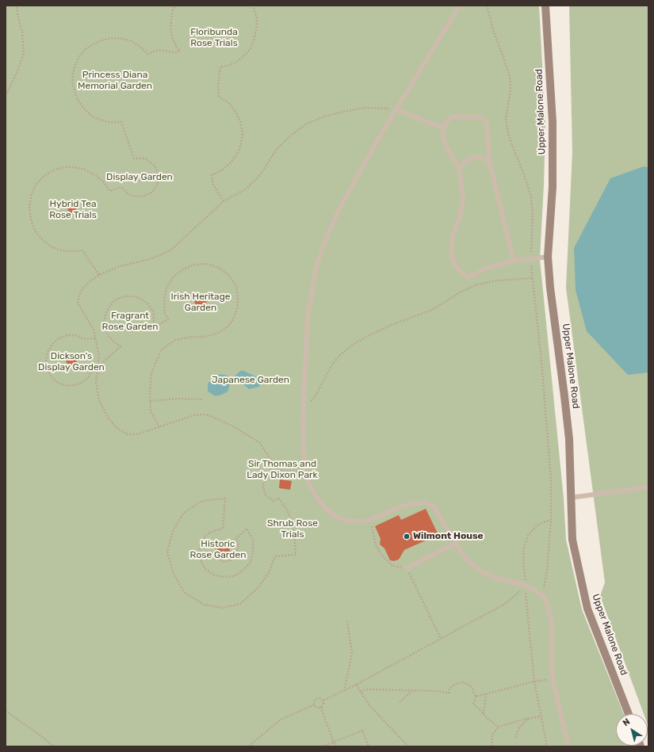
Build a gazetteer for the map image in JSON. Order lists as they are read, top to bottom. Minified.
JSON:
{"streets":{"main road":["Upper Malone Road"]},"parks":["Floribunda Rose Trials","Princess Diana Memorial Garden","Display Garden","Hybrid Tea Rose Trials","Irish Heritage Garden","Fragrant Rose Garden","Dickson's Display Garden","Japanese Garden","Sir Thomas and Lady Dixon Park","Shrub Rose Trials","Historic Rose Garden"],"places":["Wilmont House"],"north":"top left"}
